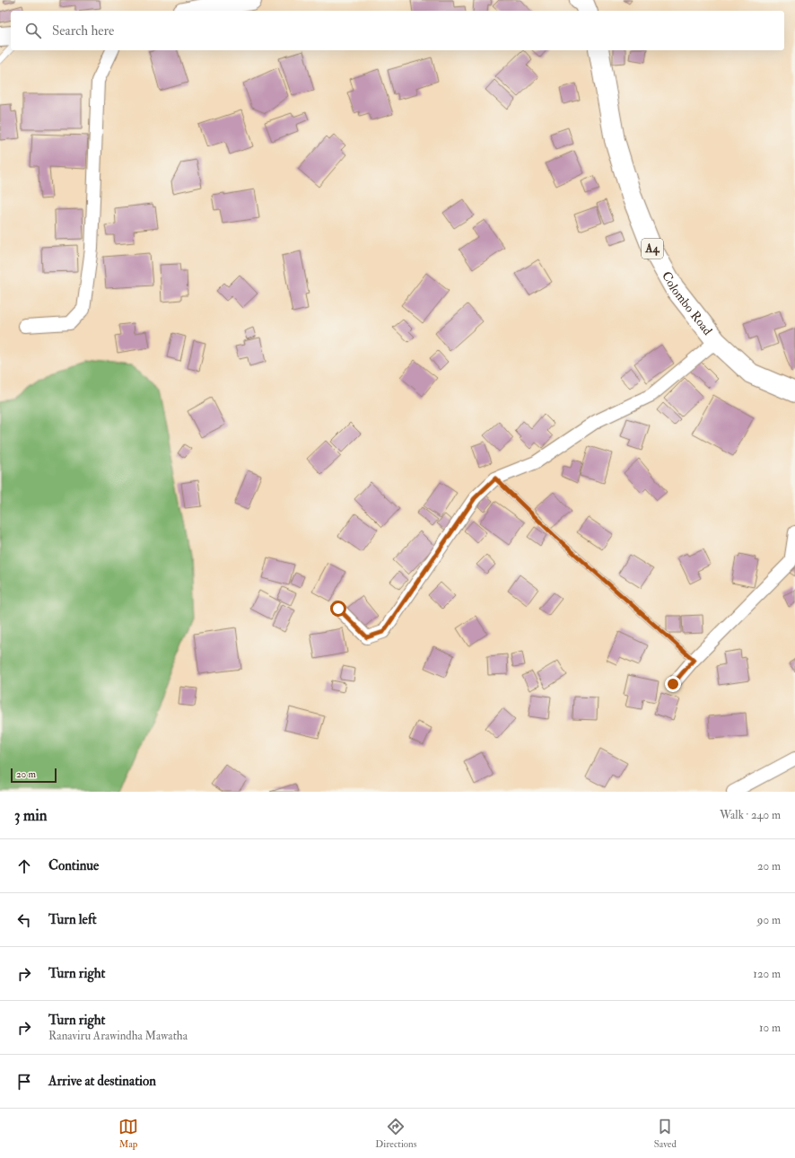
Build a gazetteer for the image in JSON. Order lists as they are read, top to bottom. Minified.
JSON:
{"streets":{"highway":["A4","Colombo Road"]},"scale_bar":"20 m","page":{"search":"Search here","scale":"20 m","heading":["3 min","Walk · 240 m"],"list":[["Continue","20 m"],["Turn left","90 m"],["Turn right","120 m"],["Turn right","Ranaviru Arawindha Mawatha","10 m"],"Arrive at destination"],"nav":["Map","Directions","Saved"]}}
